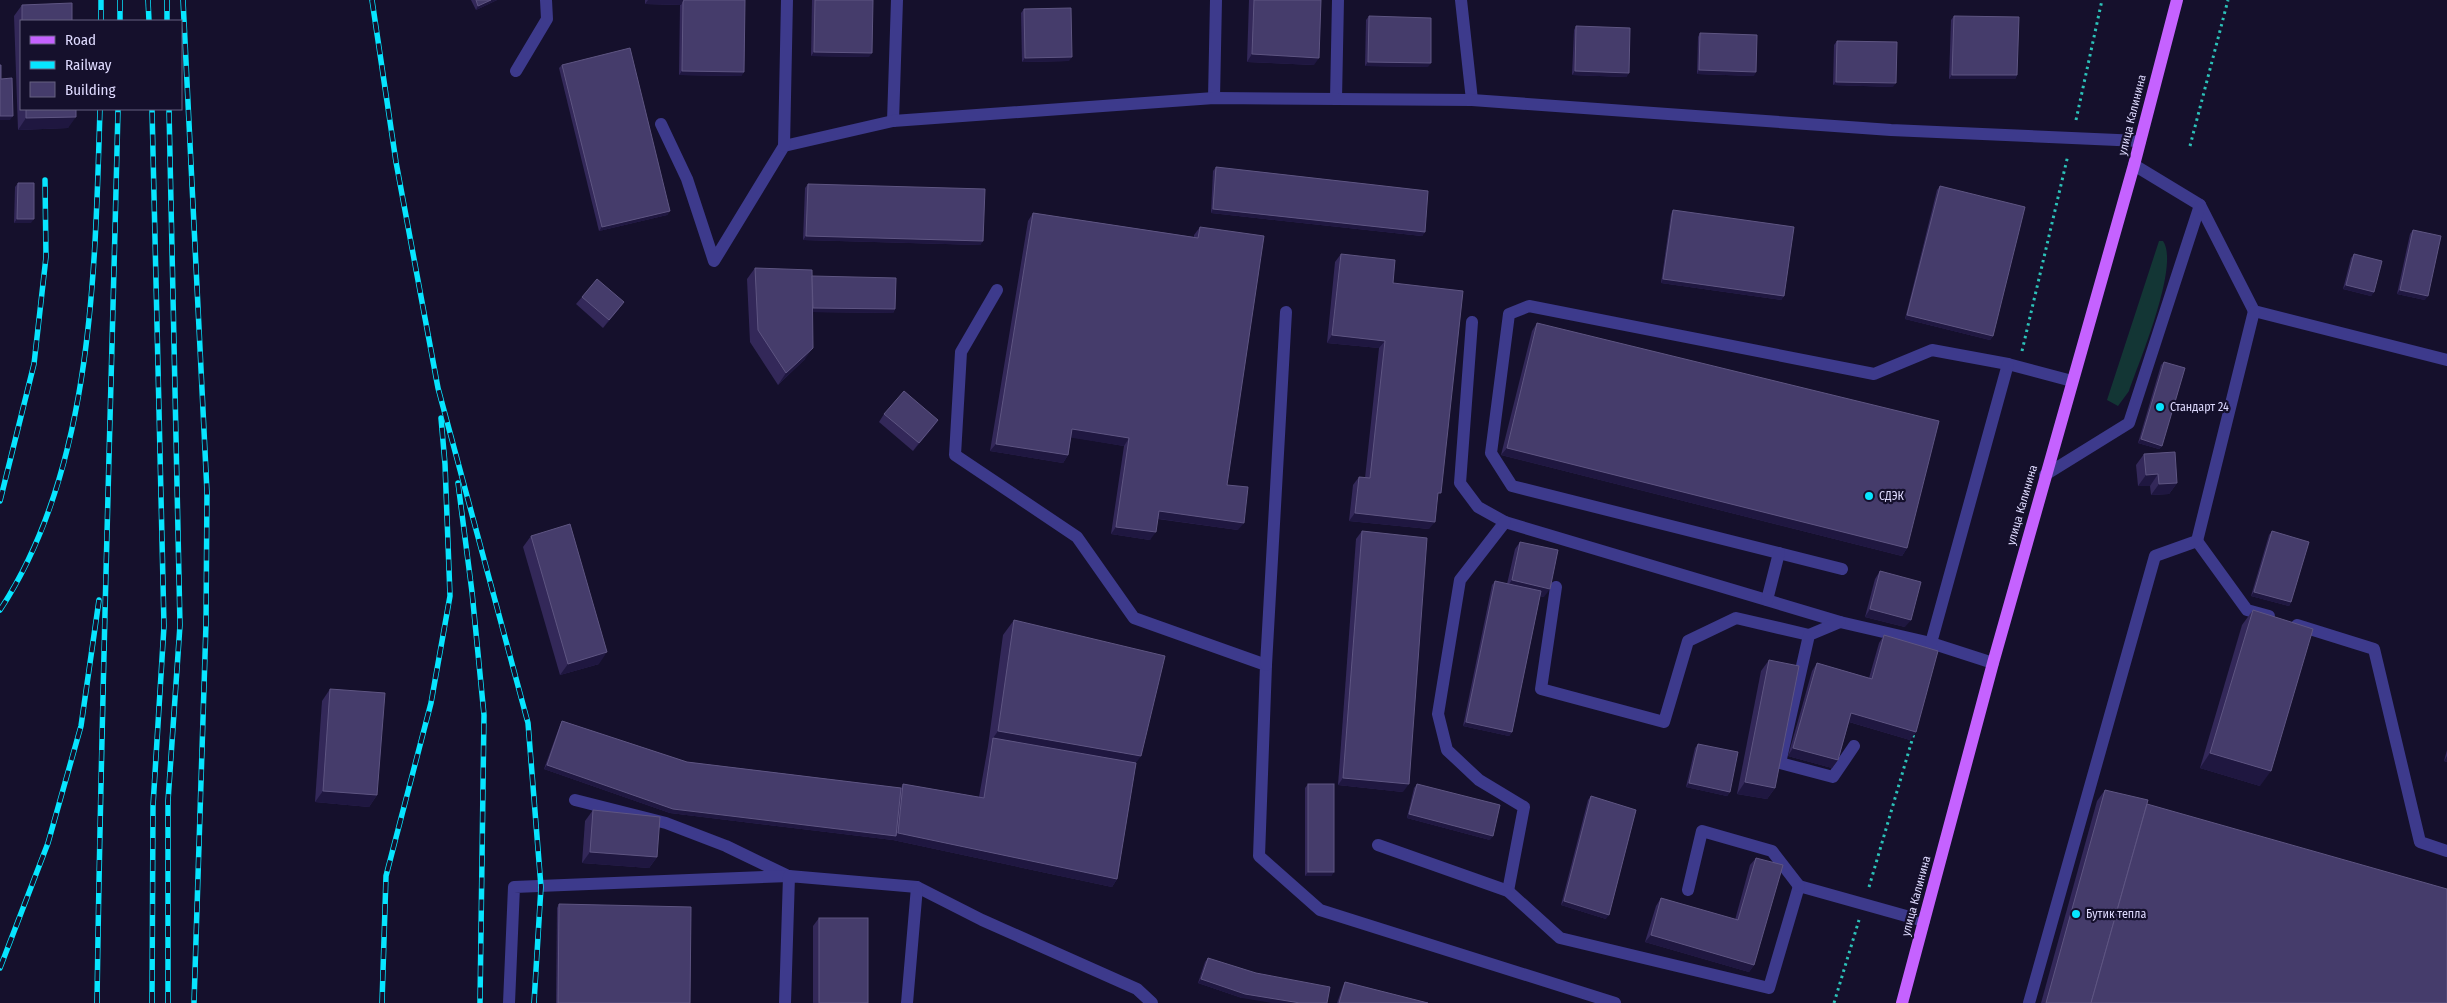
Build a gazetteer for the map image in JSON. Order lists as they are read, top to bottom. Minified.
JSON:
{"streets":{"main road":["улица Калинина"]},"places":["Стандарт 24","СДЭК","Бутик тепла"],"legend":["Road","Railway","Building"]}
